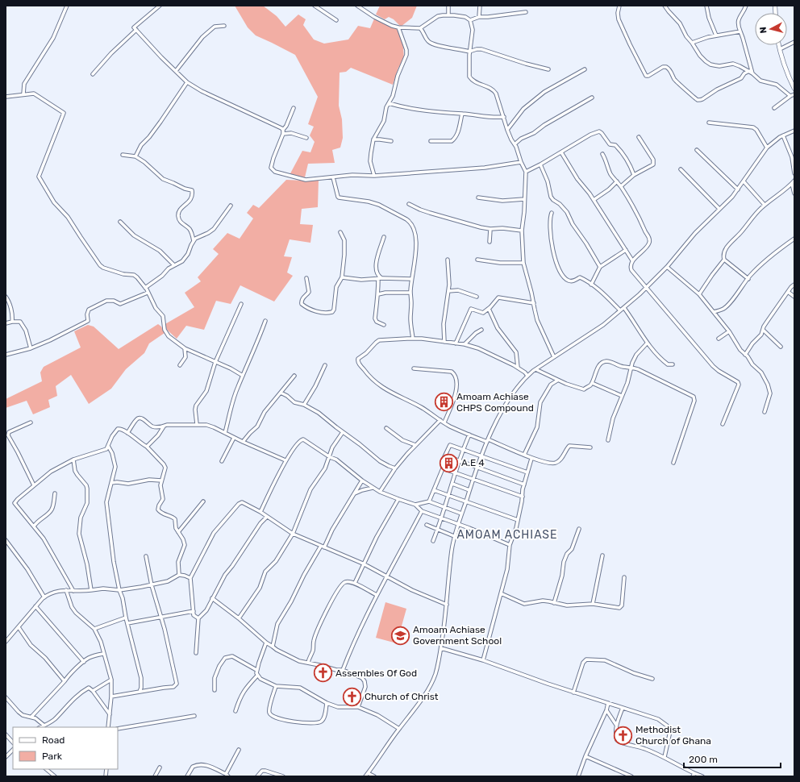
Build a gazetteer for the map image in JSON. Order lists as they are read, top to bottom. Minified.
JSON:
{"districts":["AMOAM ACHIASE"],"places":{"building":["Amoam Achiase CHPS Compound","A.E 4"],"school or university":["Amoam Achiase Government School"],"church":["Assembles Of God","Church of Christ","Methodist Church of Ghana"]},"legend":["Road","Park"],"scale_bar":"200 m","north":"left"}
